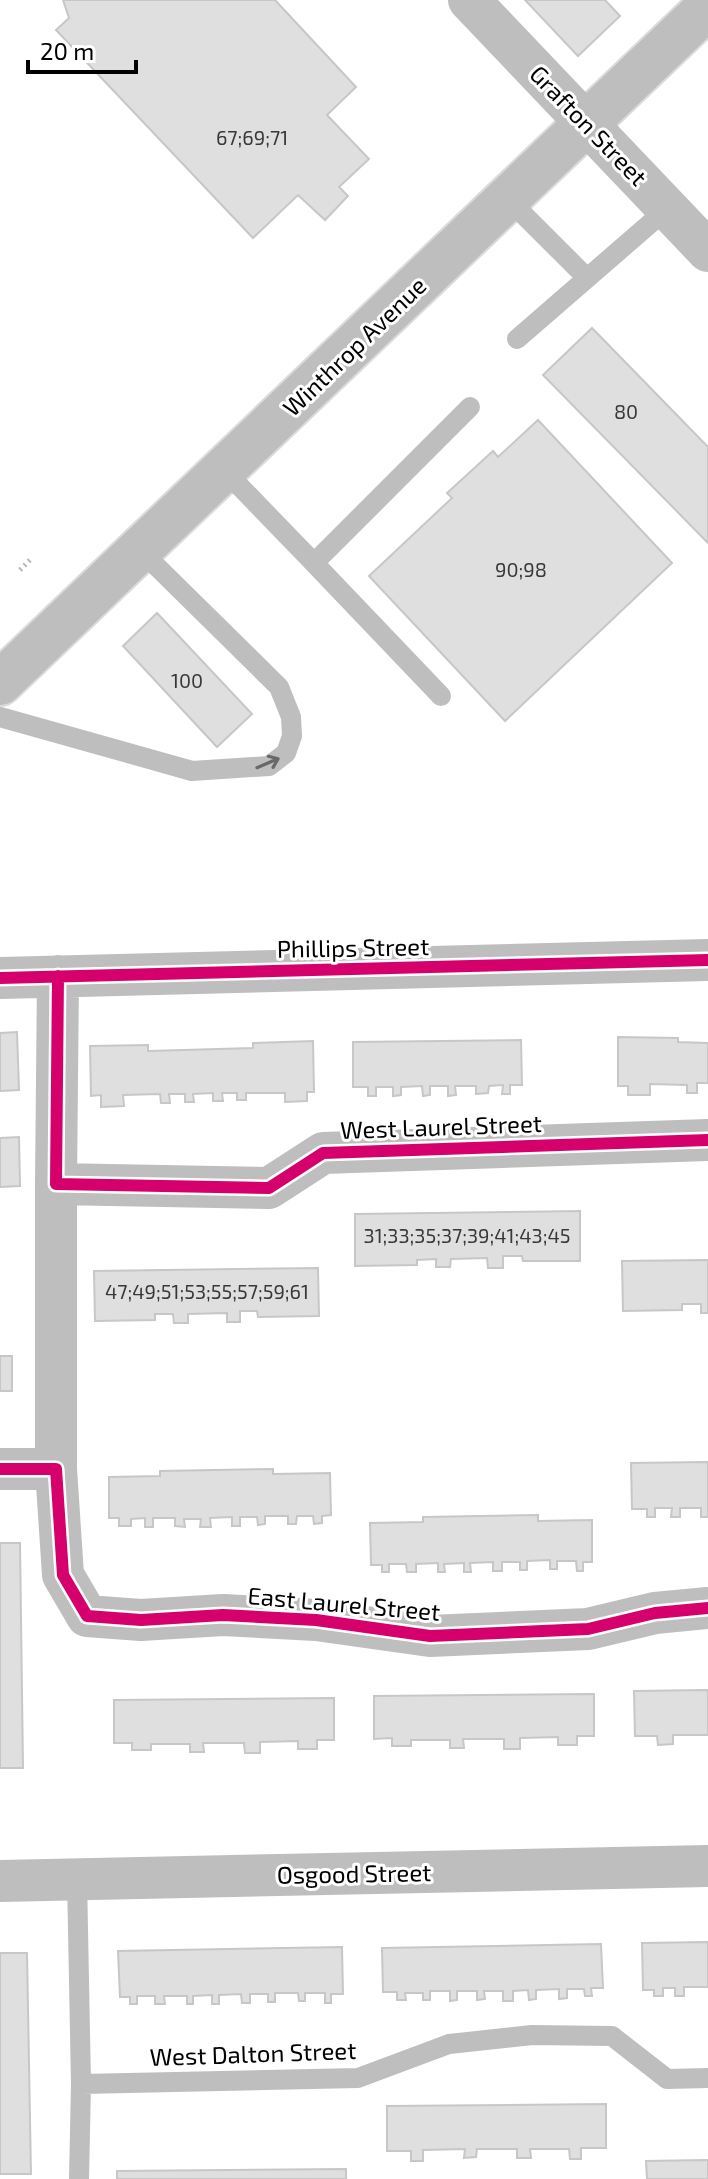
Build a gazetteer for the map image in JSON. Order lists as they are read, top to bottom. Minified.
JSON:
{"streets":{"main road":["Winthrop Avenue"],"street":["Grafton Street","Phillips Street","West Laurel Street","East Laurel Street","Osgood Street"],"lane":["West Dalton Street"]},"crossings":[["Grafton Street","Winthrop Avenue"]],"house_numbers":["67;69;71","80","90;98","100","31;33;35;37;39;41;43;45","47;49;51;53;55;57;59;61"],"scale_bar":"20 m"}
